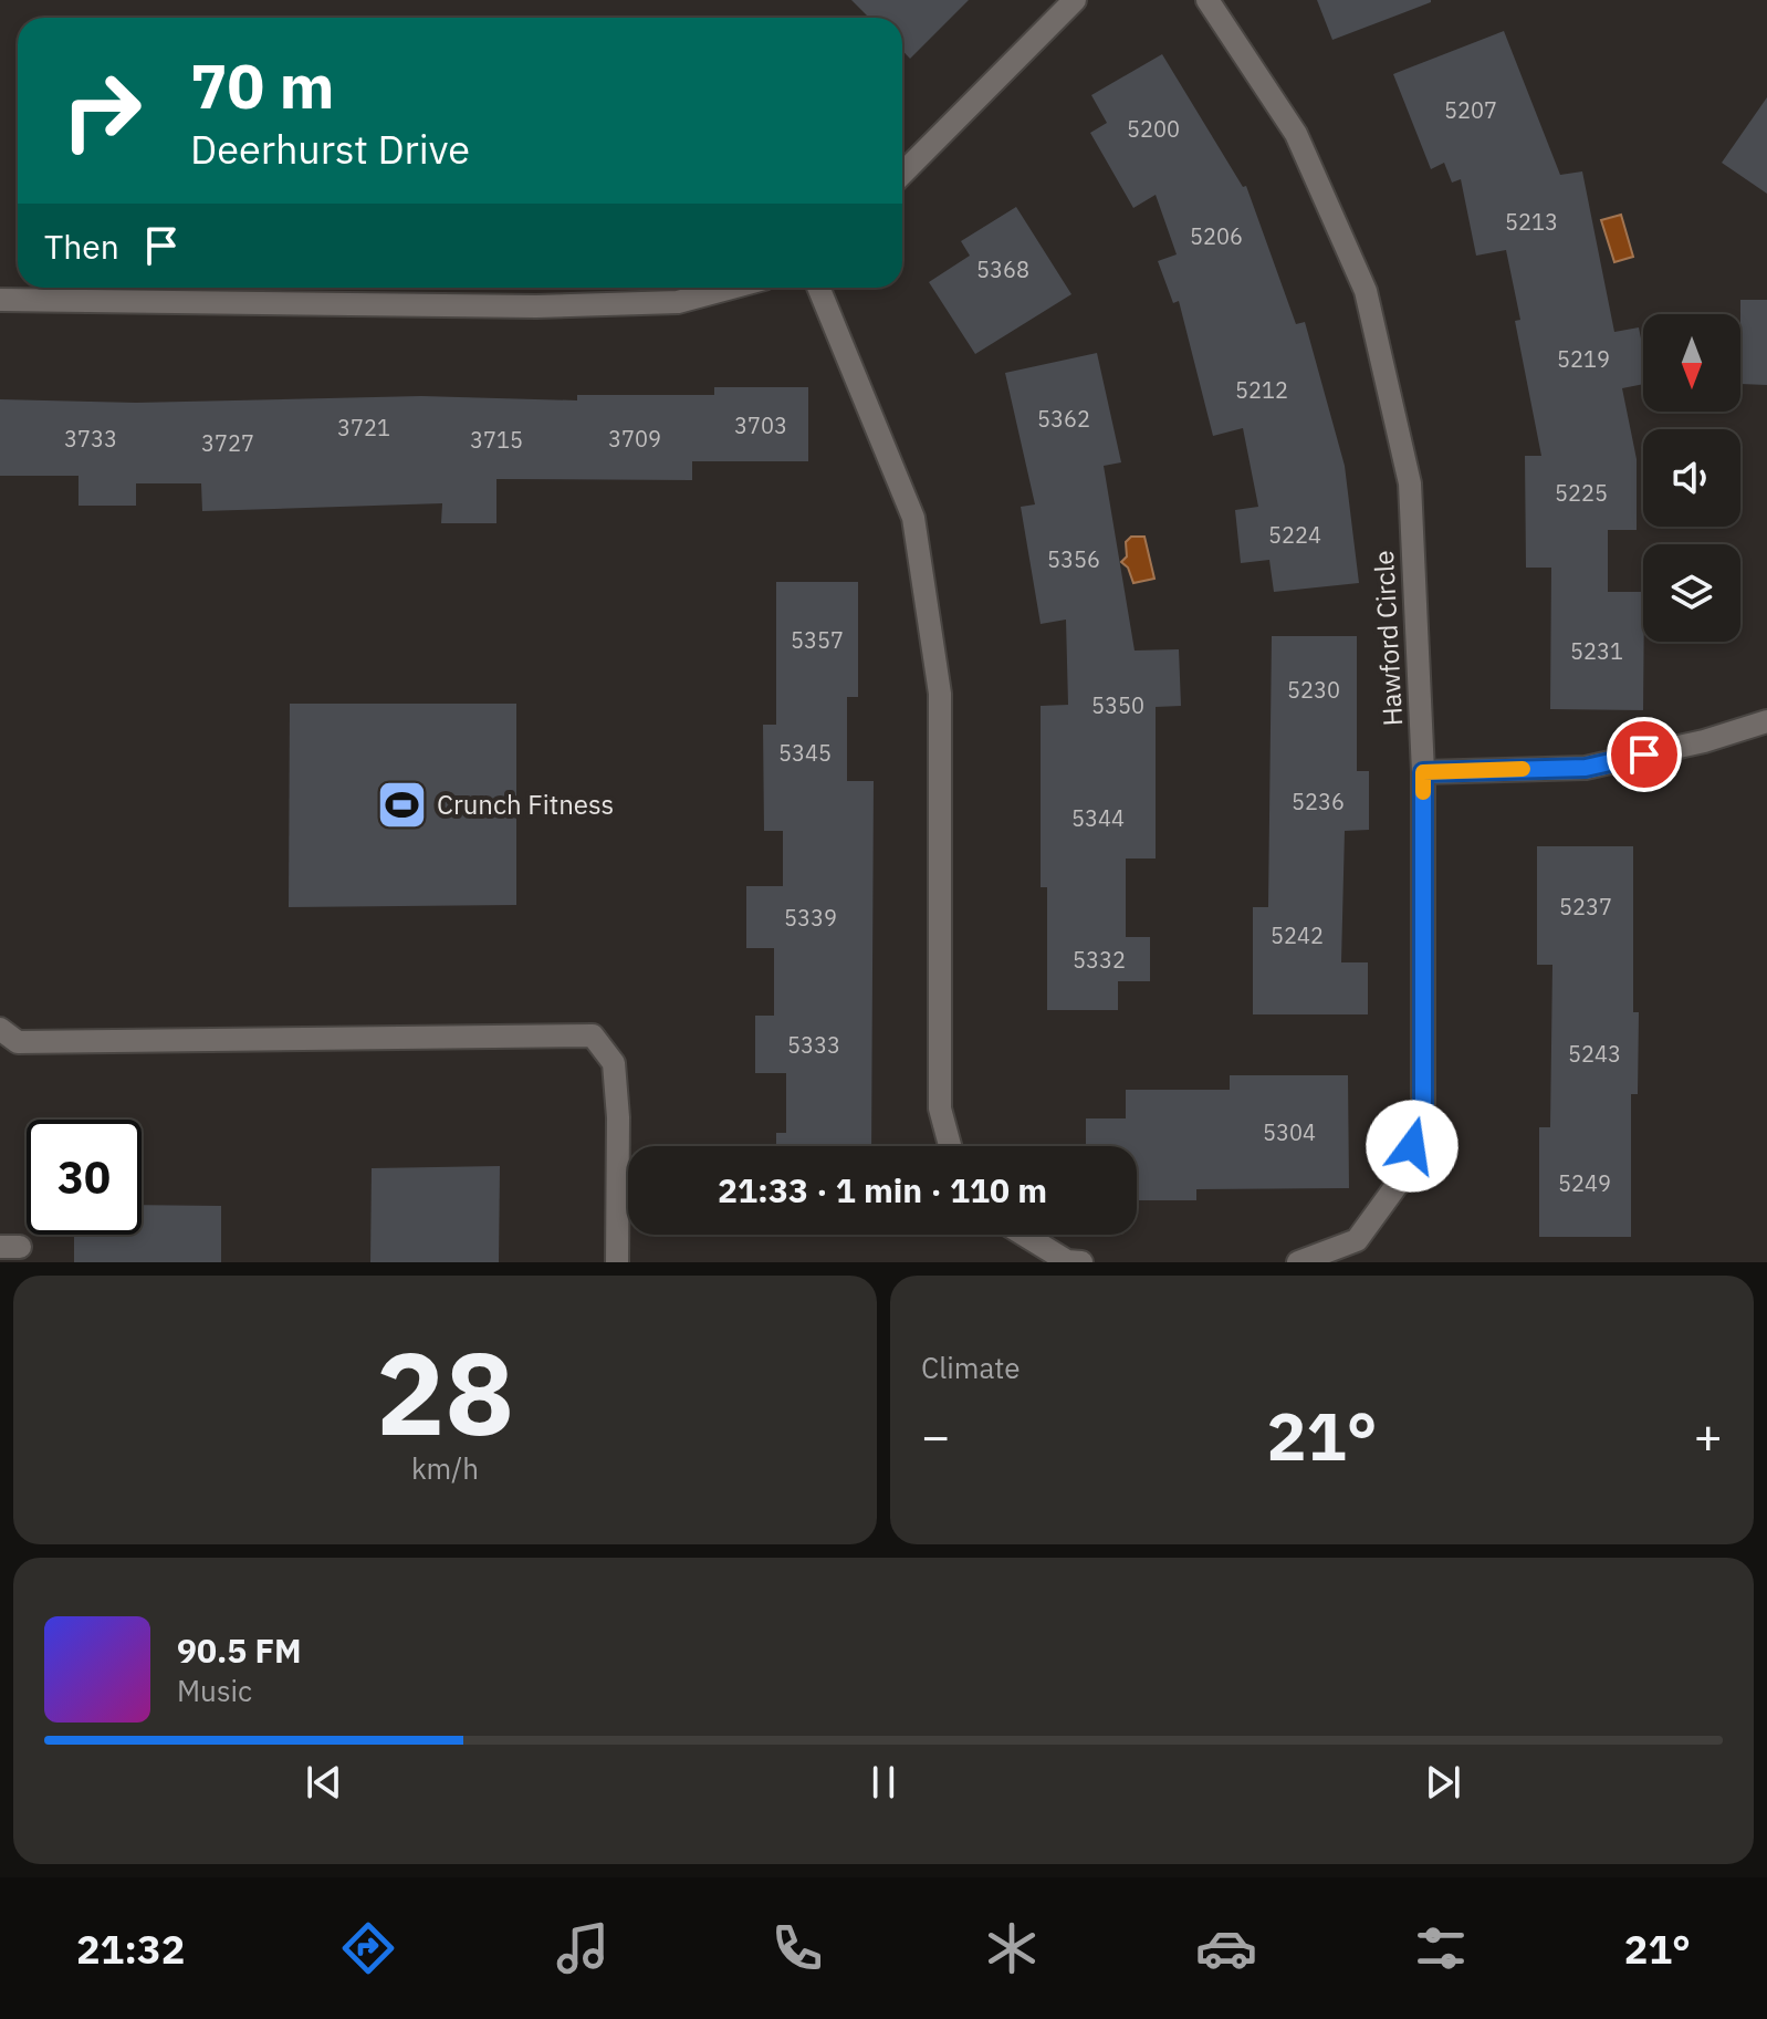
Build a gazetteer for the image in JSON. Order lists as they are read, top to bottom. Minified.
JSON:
{"streets":{"street":["Hawford Circle"]},"places":{"sports":["Crunch Fitness"]},"house_numbers":["5207","5200","5213","5206","5368","5219","5212","5362","3703","3721","3733","3709","3715","3727","5225","5224","5356","5357","5231","5230","5350","5345","5236","5344","5237","5339","5242","5332","5333","5243","5304","5249"],"north":"bottom","page":{"turn":["70 m","Deerhurst Drive"],"then":"Then","limit":"30","trip":"21:33 · 1 min · 110 m","tile":[["28","km/h"],"Climate"],"heat":["−","21°","+"],"song":["90.5 FM","Music"],"tabs":["21:32","21°"]}}
